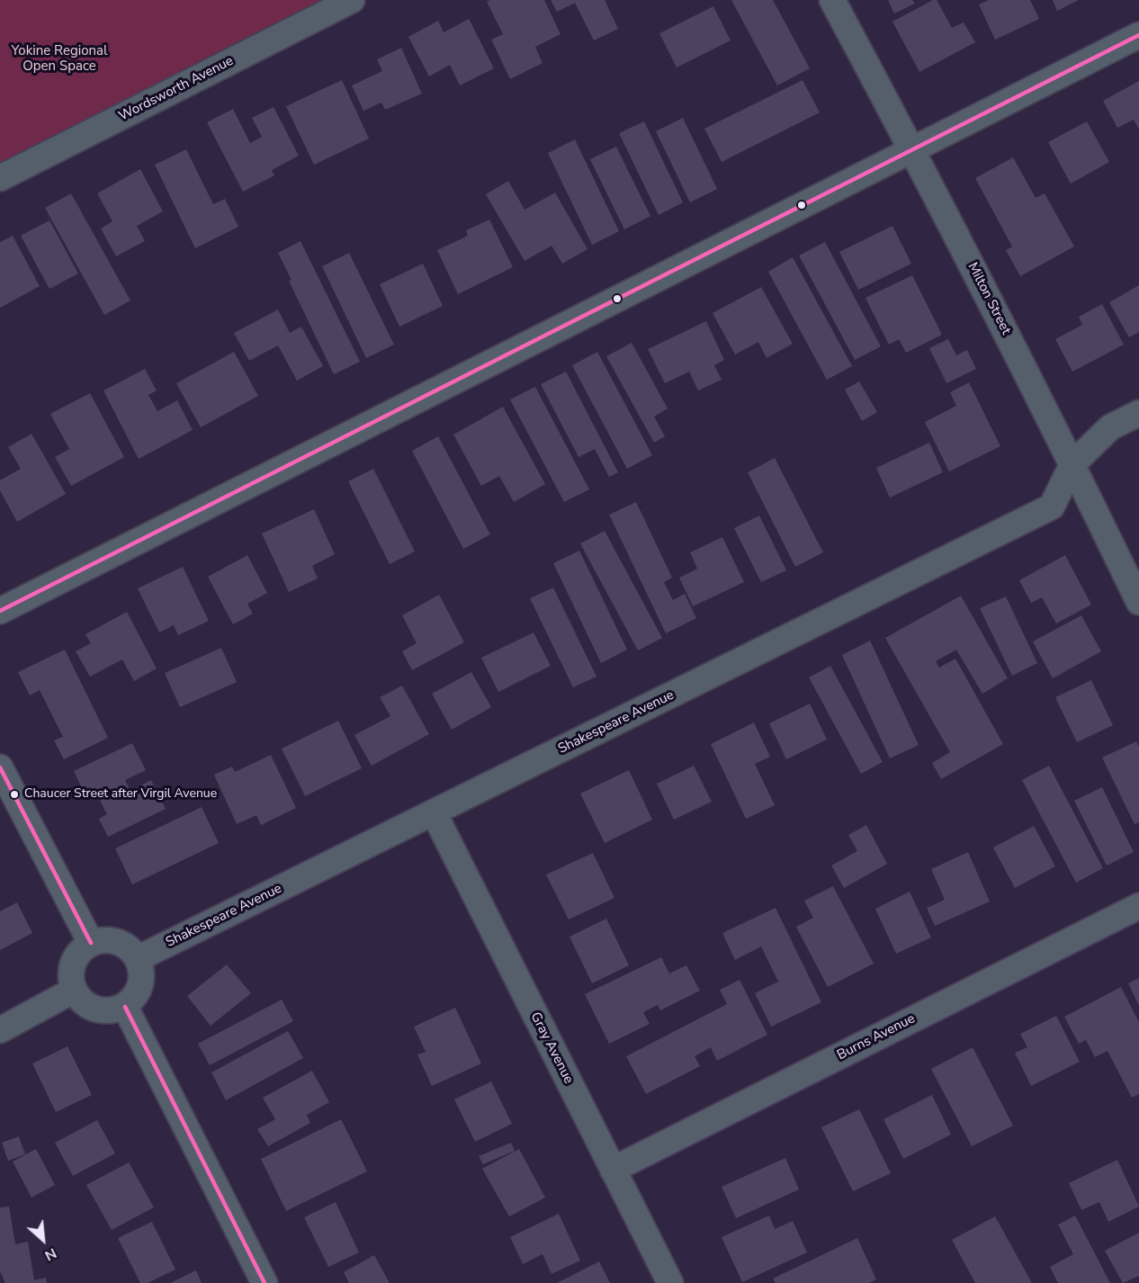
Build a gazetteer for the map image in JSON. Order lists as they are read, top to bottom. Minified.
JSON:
{"streets":{"street":["Wordsworth Avenue","Milton Street","Shakespeare Avenue","Burns Avenue","Gray Avenue"]},"crossings":[["Milton Street","Shakespeare Avenue"],["Shakespeare Avenue","Gray Avenue"],["Burns Avenue","Gray Avenue"]],"parks":["Yokine Regional Open Space"],"places":["Chaucer Street after Virgil Avenue"],"north":"bottom right"}
